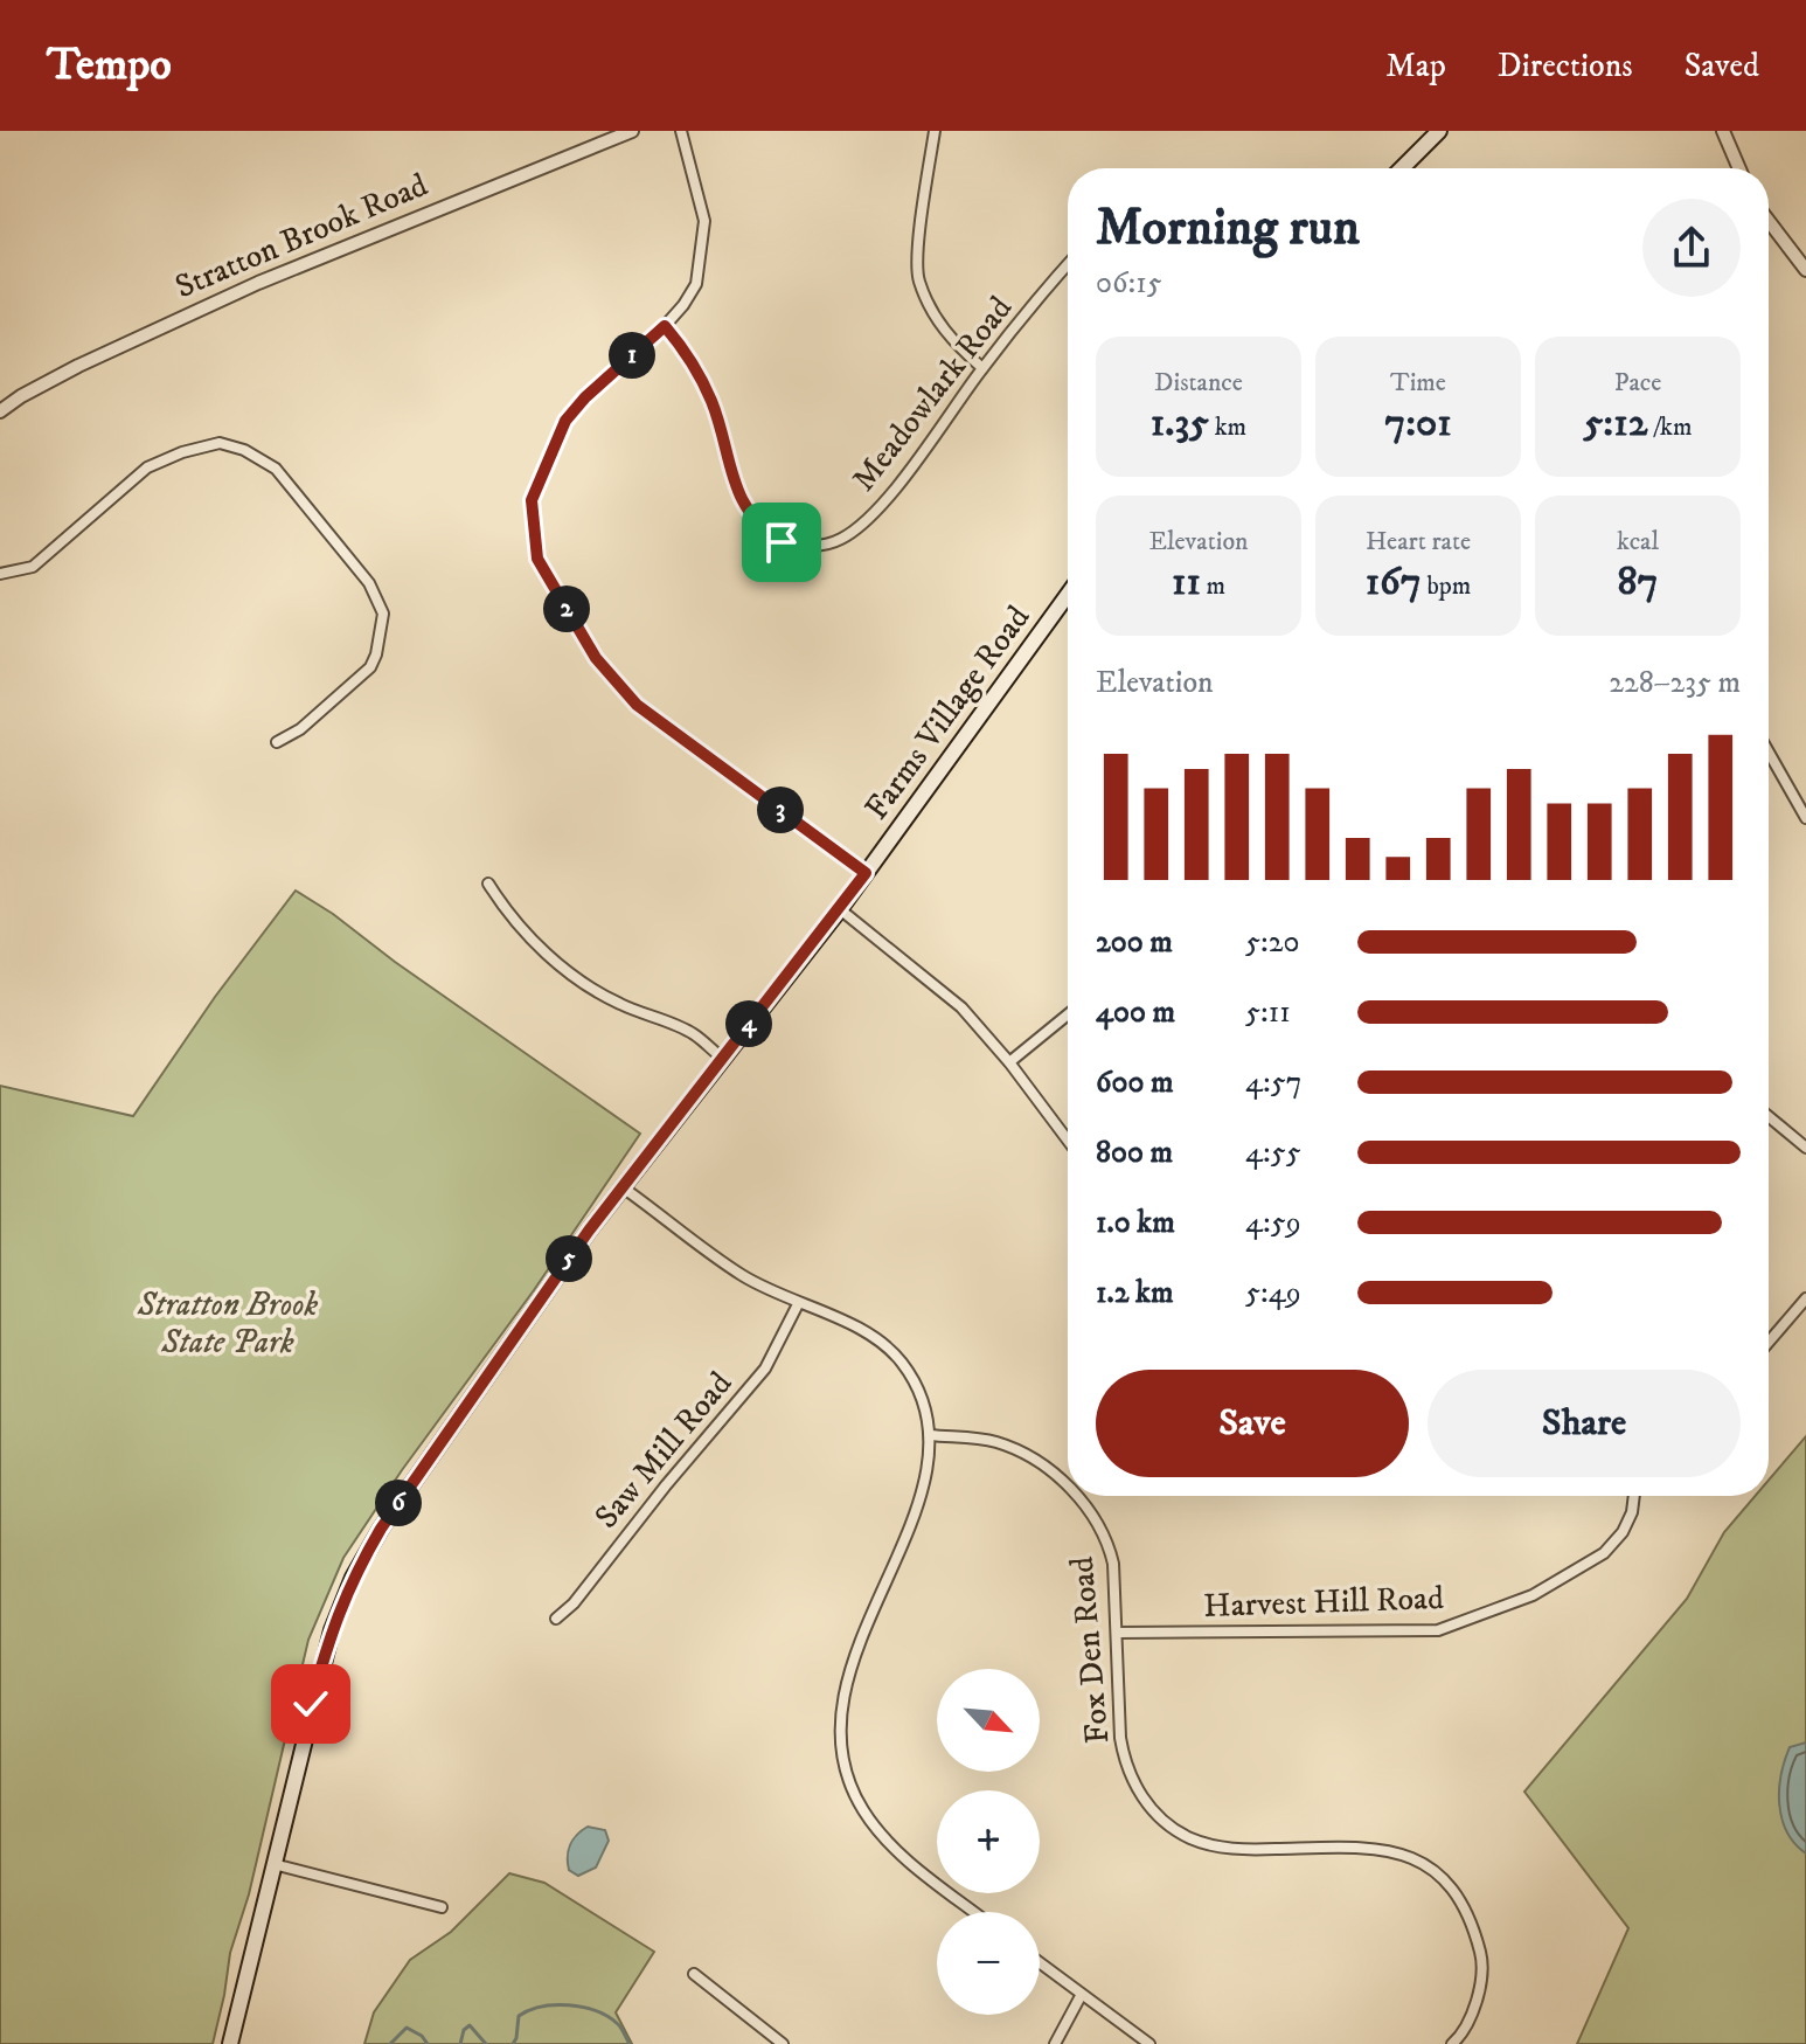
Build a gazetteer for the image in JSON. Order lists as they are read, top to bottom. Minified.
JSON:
{"streets":{"main road":["Farms Village Road"],"street":["Stratton Brook Road","Meadowlark Road","Saw Mill Road","Harvest Hill Road","Fox Den Road"]},"crossings":[["Harvest Hill Road","Fox Den Road"]],"parks":["Stratton Brook State Park"],"north":"bottom right","page":{"header":"Tempo","nav":["Map","Directions","Saved"],"heading":["Morning run","06:15"],"stats":[["Distance","1.35 km"],["Time","7:01"],["Pace","5:12 /km"],["Elevation","11 m"],["Heart rate","167 bpm"],["kcal","87"]],"pins":["1","2","3","4","5","6"],"chart":["Elevation","228–235 m"],"list":[{"name":"200 m","note":"5:20"},{"name":"400 m","note":"5:11"},{"name":"600 m","note":"4:57"},{"name":"800 m","note":"4:55"},{"name":"1.0 km","note":"4:59"},{"name":"1.2 km","note":"5:49"}],"buttons":["Save","Share"],"map_buttons":["+","−"]}}
